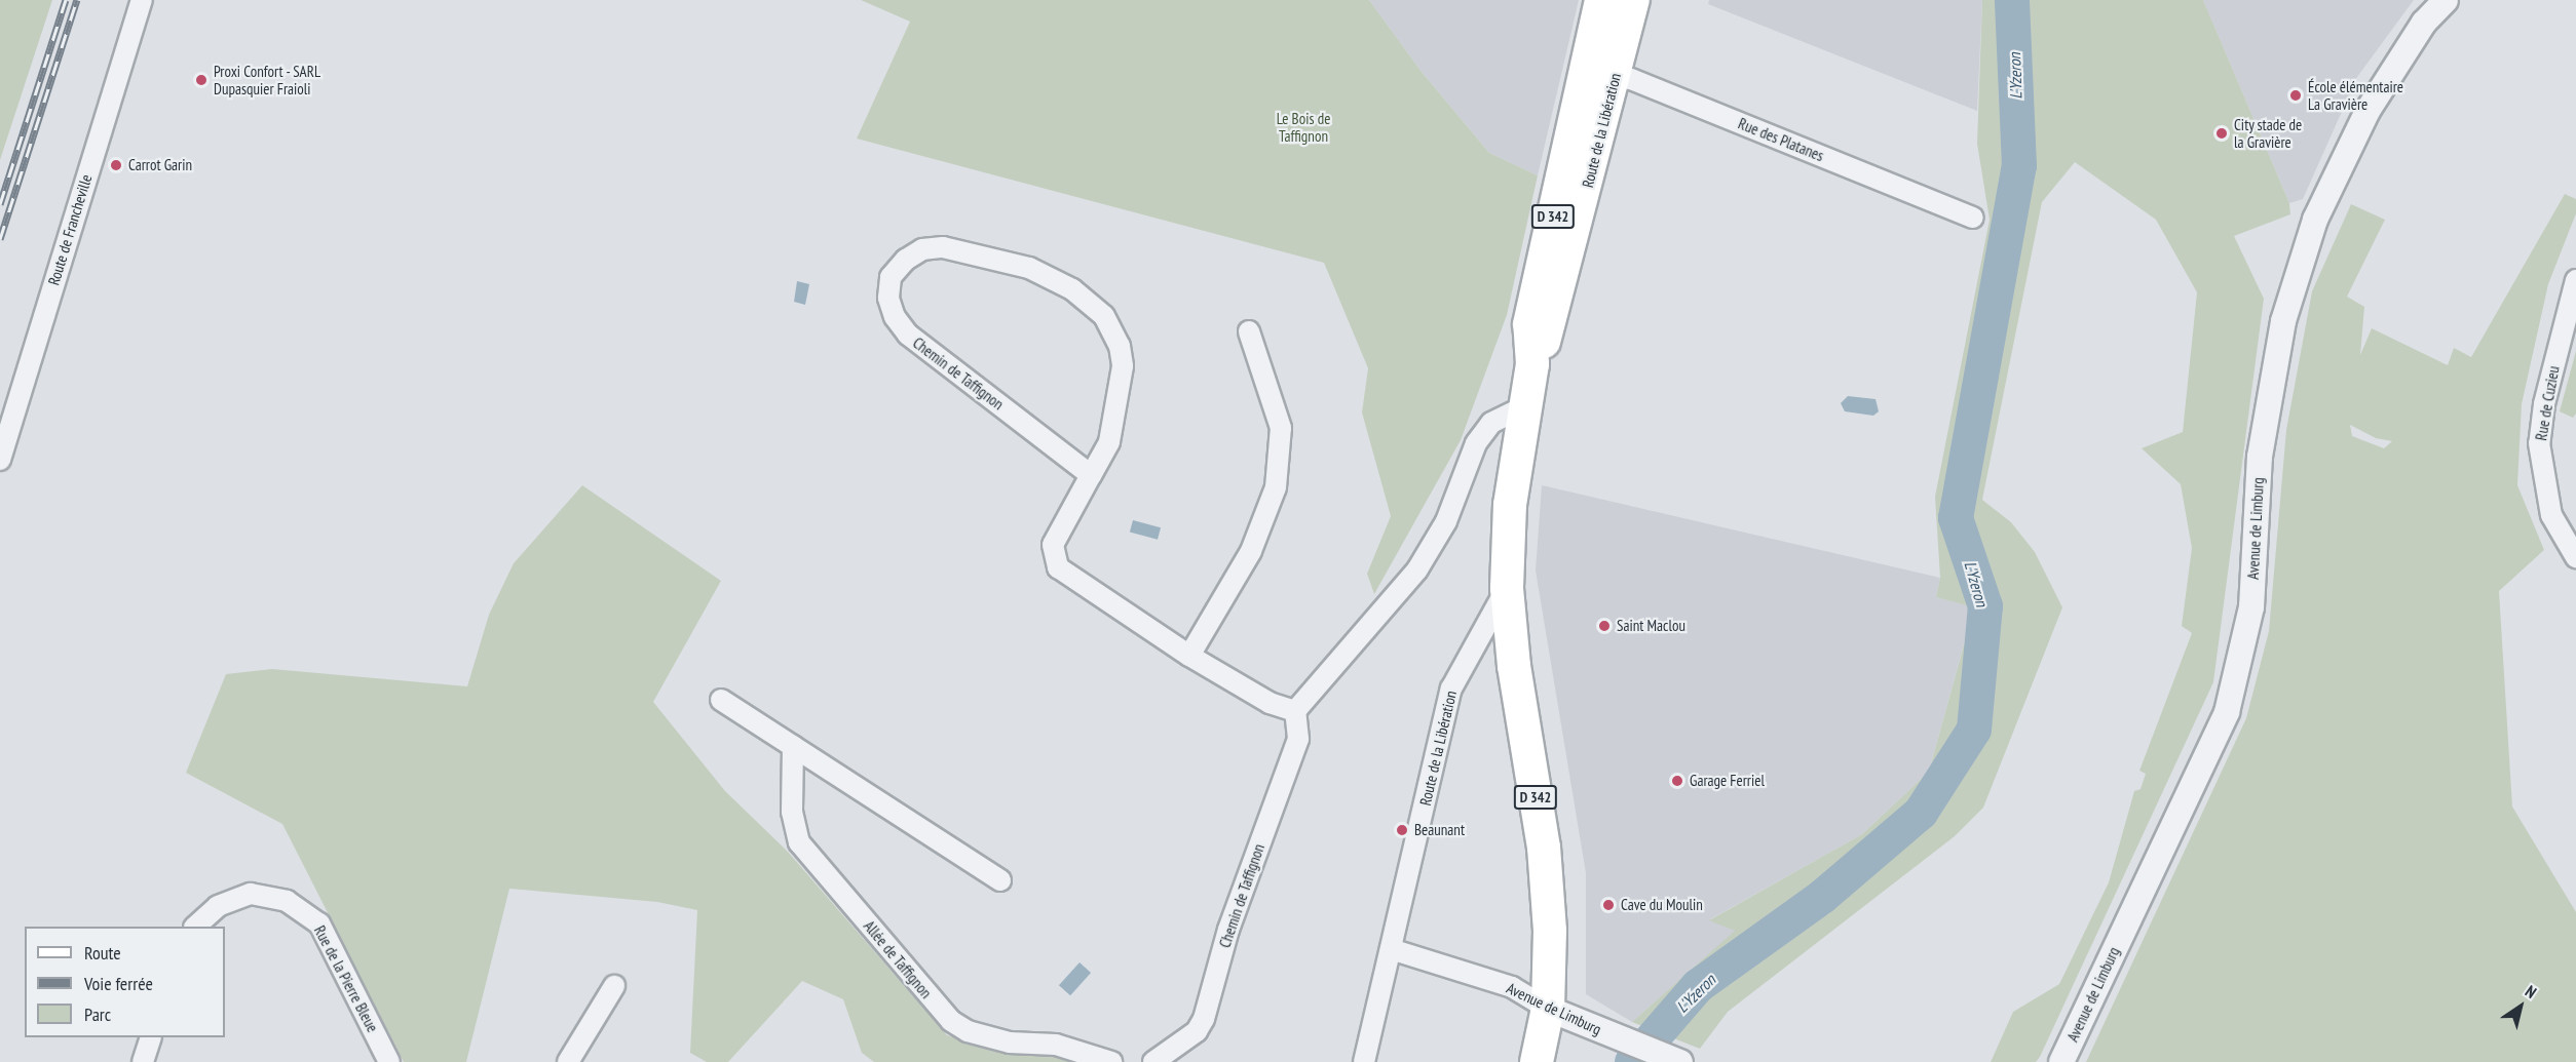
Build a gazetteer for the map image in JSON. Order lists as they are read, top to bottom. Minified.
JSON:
{"streets":{"main road":["Route de la Libération","D 342"],"street":["Rue des Platanes","Route de Francheville","Chemin de Taffignon","Rue de Cuzieu","Avenue de Limburg","Allée de Taffignon","Rue de la Pierre Bleue"]},"crossings":[["Route de la Libération","Rue des Platanes"],["Route de la Libération","D 342"],["Route de la Libération","Avenue de Limburg"],["D 342","Avenue de Limburg"]],"water":["L'Yzeron"],"parks":["Le Bois de Taffignon"],"places":["Proxi Confort - SARL Dupasquier Fraioli","École élémentaire La Gravière","City stade de la Gravière","Carrot Garin","Saint Maclou","Garage Ferriel","Beaunant","Cave du Moulin"],"legend":["Route","Voie ferrée","Parc"],"north":"top right"}
